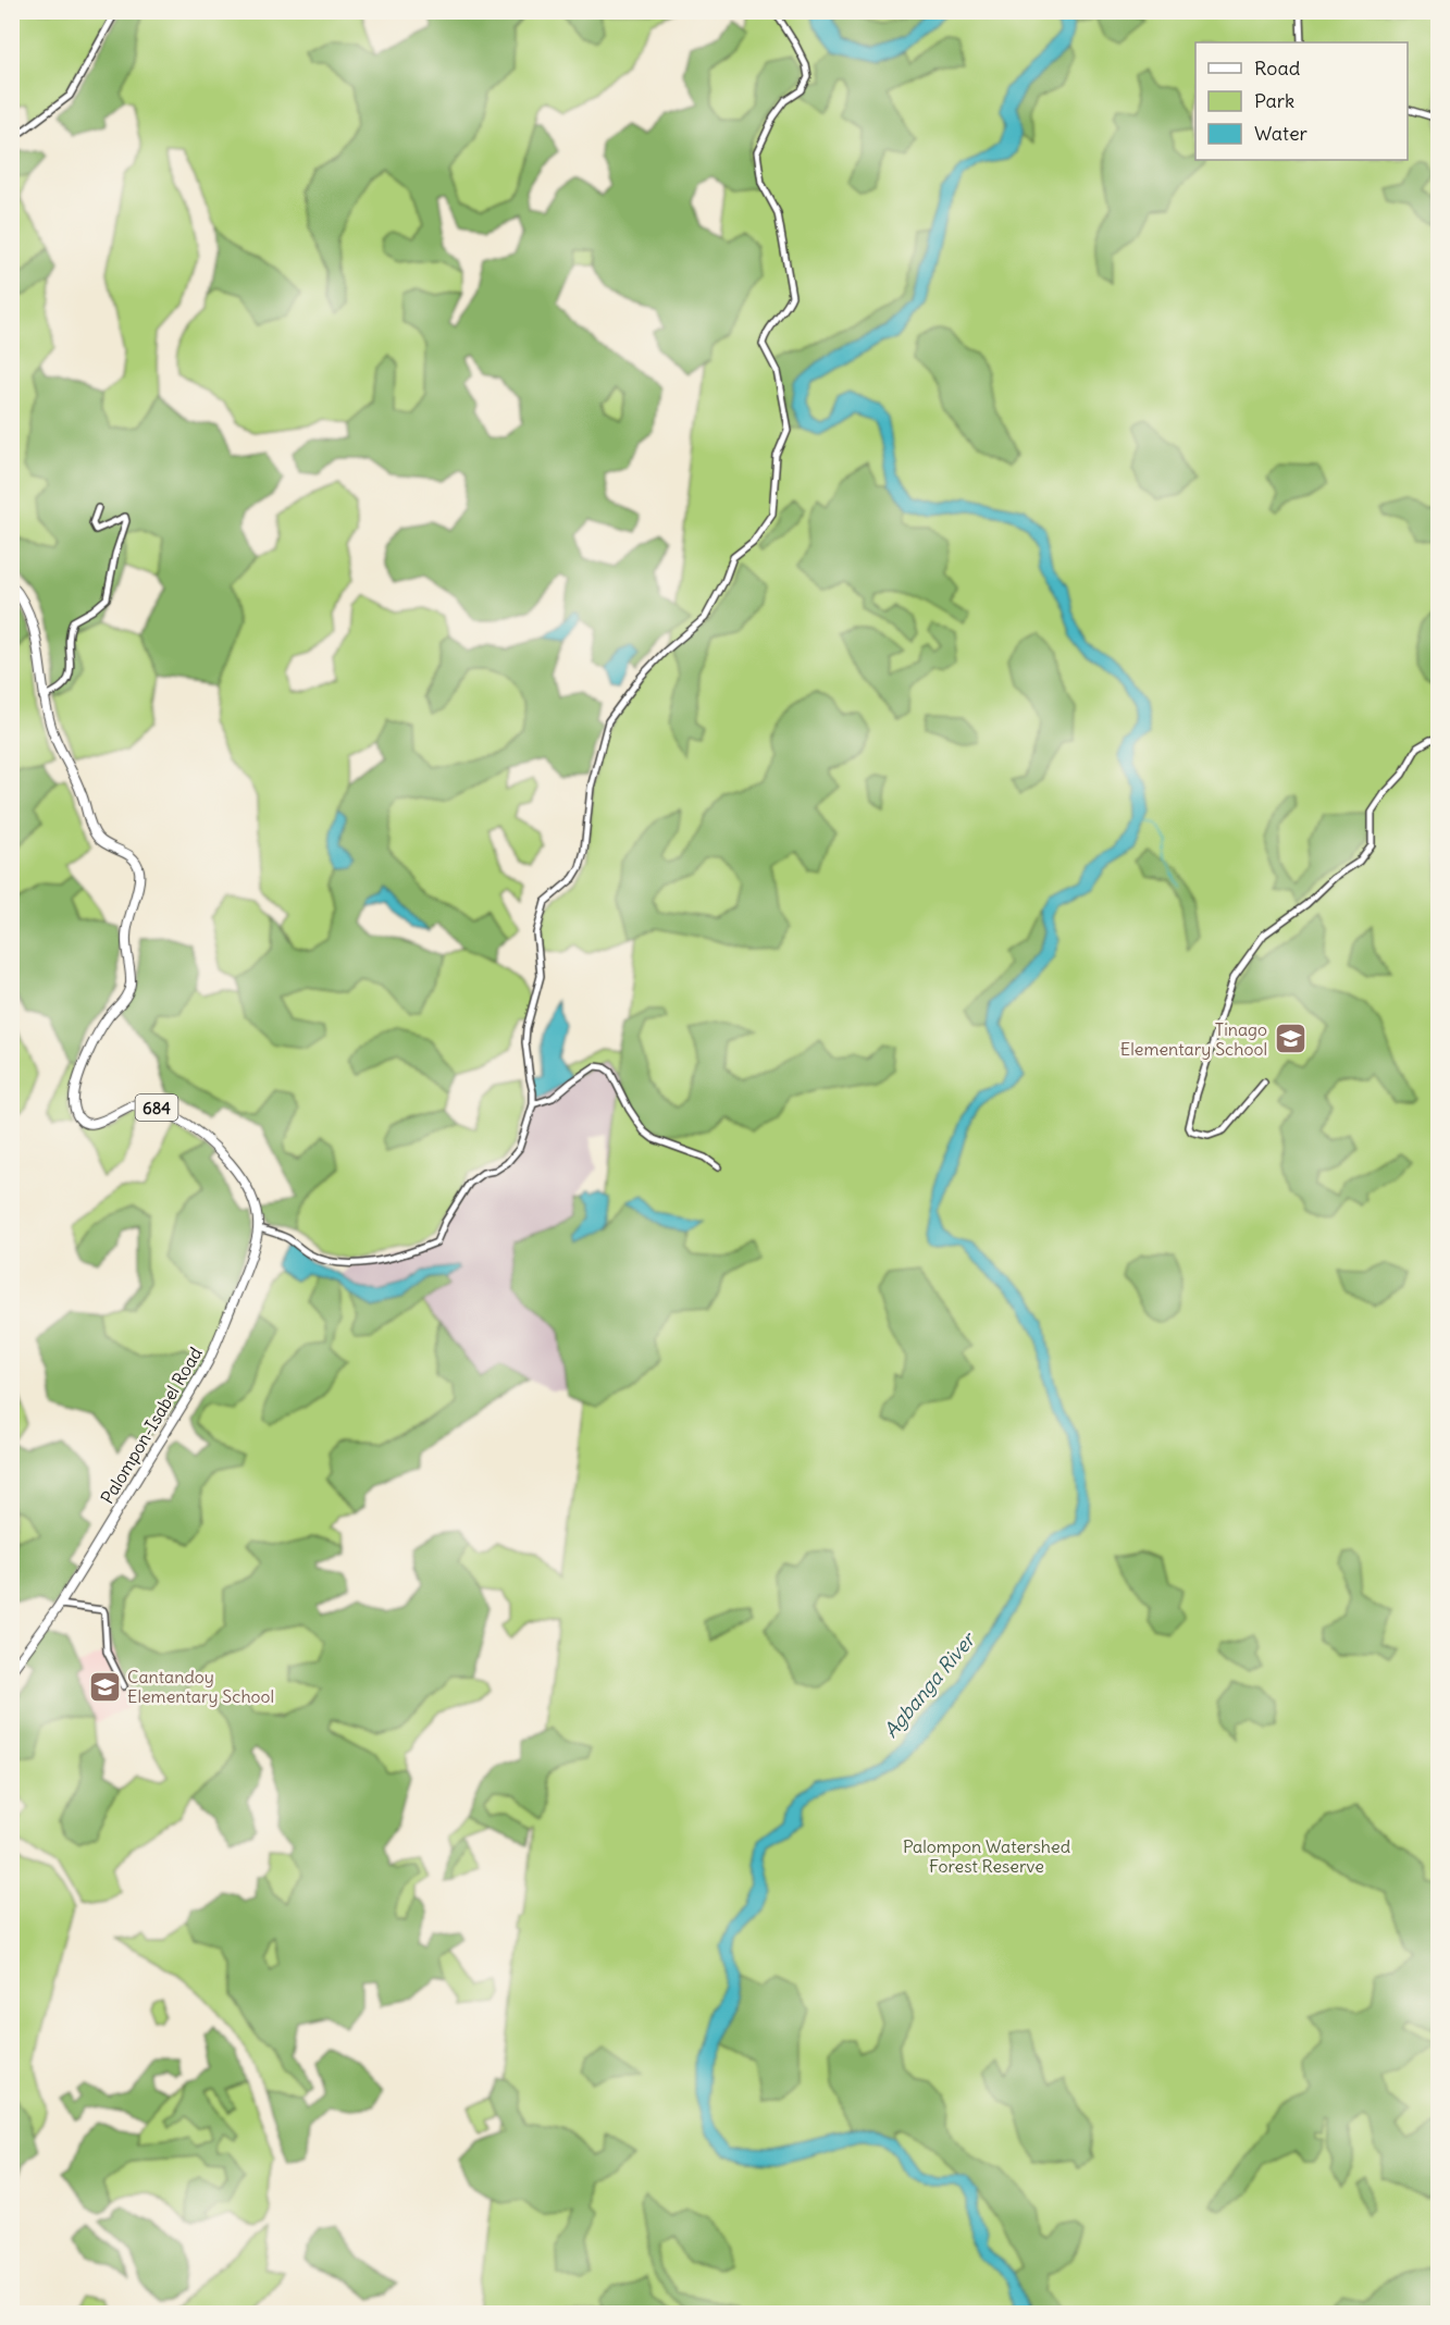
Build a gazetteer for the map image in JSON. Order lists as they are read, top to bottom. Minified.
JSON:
{"streets":{"highway":["684","Palompon-Isabel Road"]},"crossings":[["684","Palompon-Isabel Road"]],"water":["Agbanga River"],"parks":["Palompon Watershed Forest Reserve"],"places":{"school or university":["Tinago Elementary School","Cantandoy Elementary School"]},"legend":["Road","Park","Water"]}
